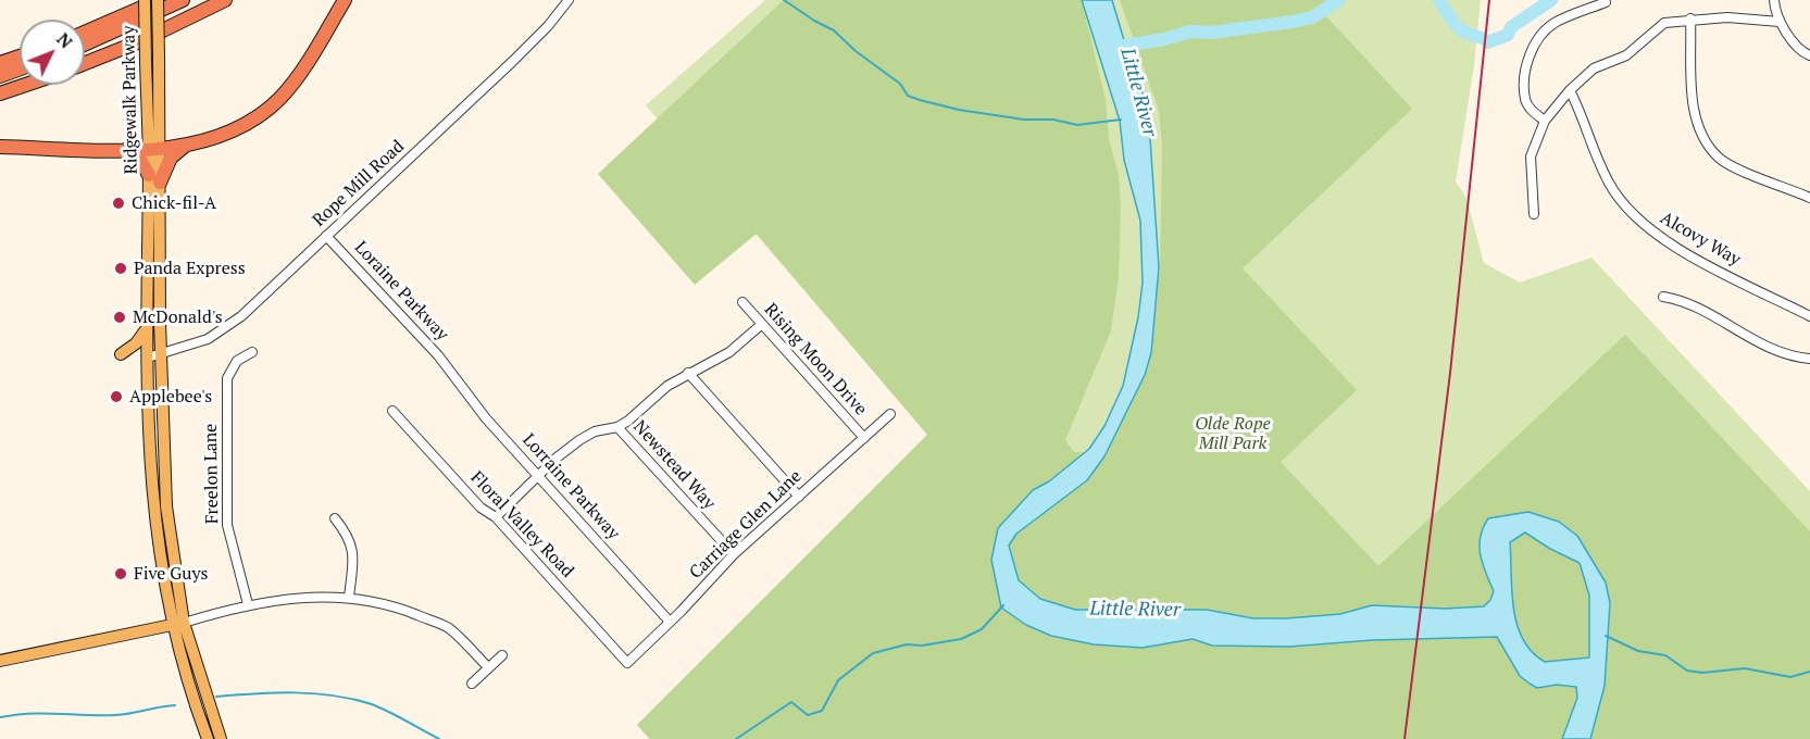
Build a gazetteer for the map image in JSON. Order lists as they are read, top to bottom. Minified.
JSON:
{"streets":{"main road":["Ridgewalk Parkway"],"street":["Rope Mill Road","Alcovy Way","Loraine Parkway","Rising Moon Drive","Newstead Way","Freelon Lane","Lorraine Parkway","Floral Valley Road","Carriage Glen Lane"]},"crossings":[["Ridgewalk Parkway","Rope Mill Road"],["Rope Mill Road","Loraine Parkway"],["Loraine Parkway","Lorraine Parkway"],["Rising Moon Drive","Carriage Glen Lane"],["Newstead Way","Carriage Glen Lane"],["Lorraine Parkway","Carriage Glen Lane"],["Floral Valley Road","Carriage Glen Lane"]],"water":["Little River"],"parks":["Olde Rope Mill Park"],"places":["Chick-fil-A","Panda Express","McDonald's","Applebee's","Five Guys"],"north":"top right"}
